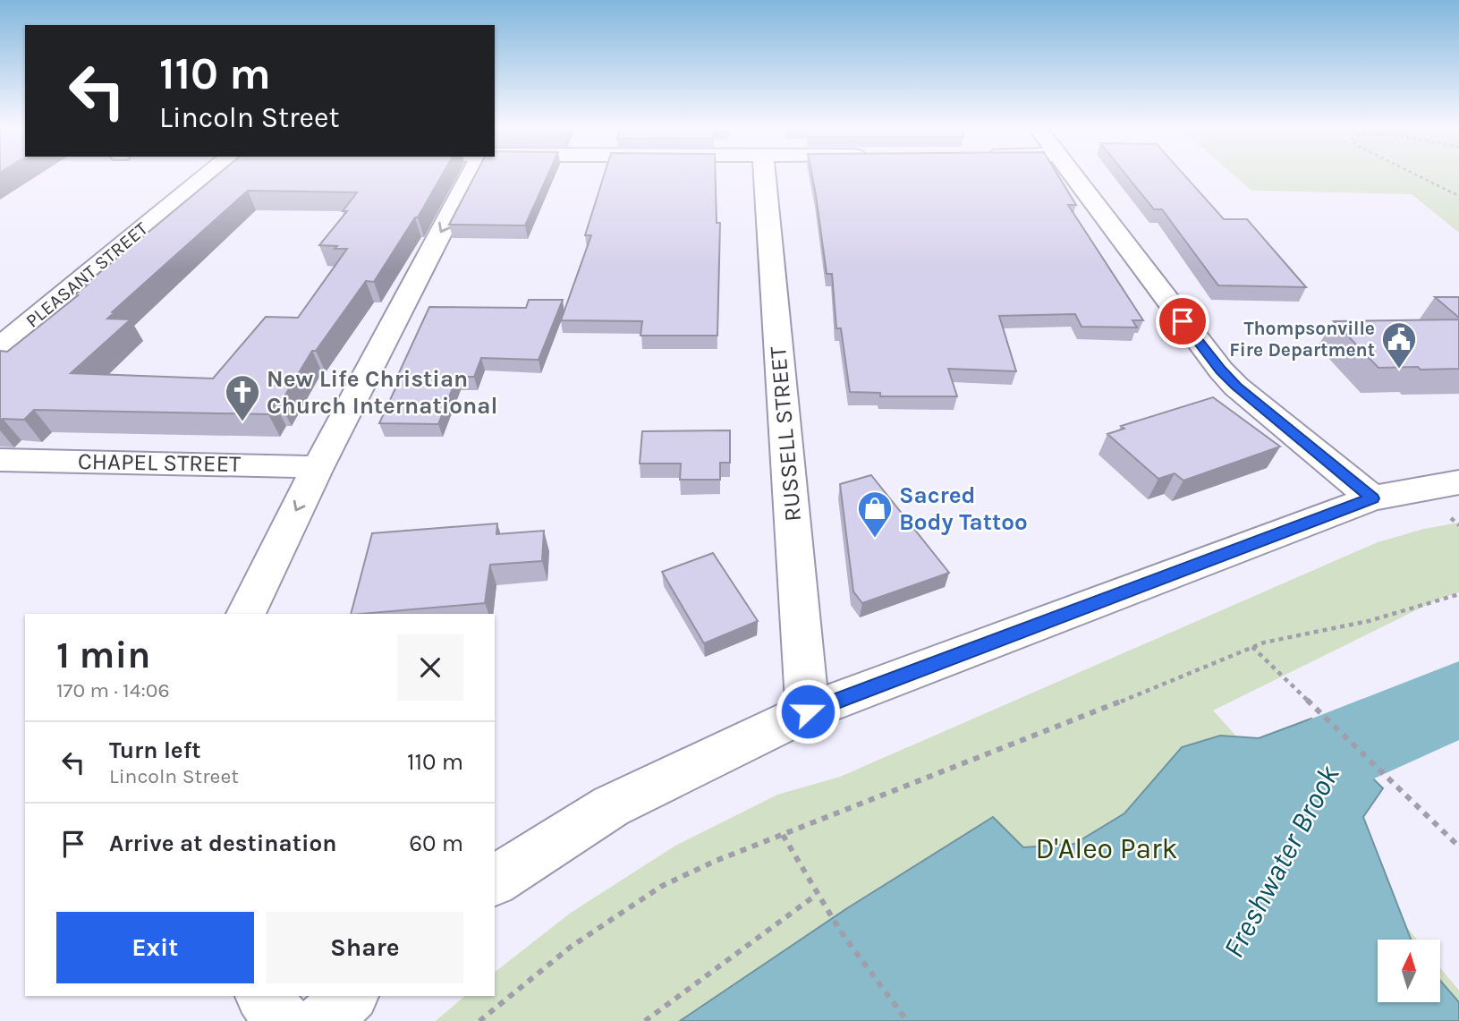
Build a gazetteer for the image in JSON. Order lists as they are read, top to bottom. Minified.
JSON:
{"streets":{"street":["PLEASANT STREET","RUSSELL STREET","CHAPEL STREET"]},"water":["Freshwater Brook"],"parks":["D'Aleo Park"],"places":{"public building":["Thompsonville Fire Department"],"church":["New Life Christian Church International"],"shop":["Sacred Body Tattoo"]},"north":"top","page":{"turn":["110 m","Lincoln Street"],"heading":["1 min","170 m · 14:06"],"list":[{"name":"Turn left","note":"Lincoln Street","value":"110 m"},{"name":"Arrive at destination","value":"60 m"}],"buttons":["Exit","Share"]}}
